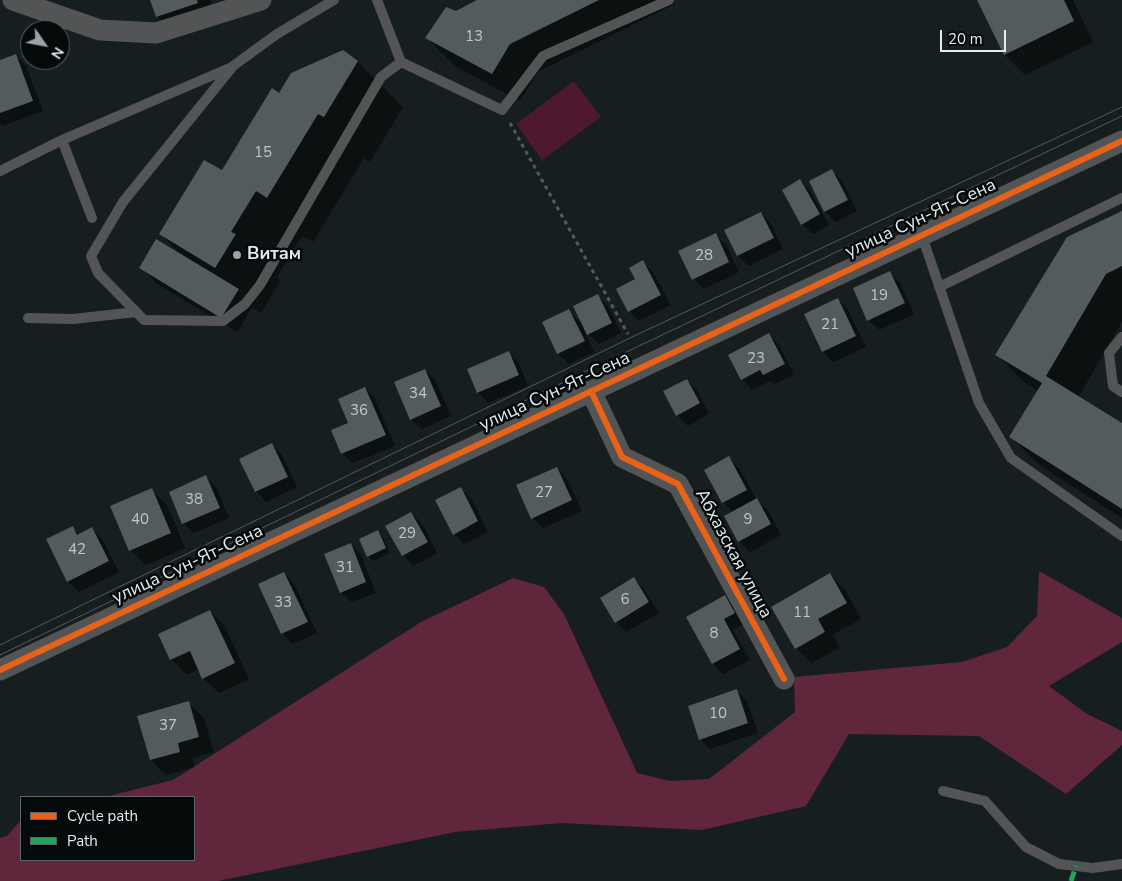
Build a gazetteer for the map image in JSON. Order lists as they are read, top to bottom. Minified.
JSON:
{"streets":{"street":["улица Сун-Ят-Сена","Абхазская улица"]},"crossings":[["улица Сун-Ят-Сена","Абхазская улица"]],"places":["Витам"],"house_numbers":["13","15","28","19","21","23","34","36","27","38","40","9","29","42","31","6","33","11","8","10","37"],"legend":["Cycle path","Path"],"scale_bar":"20 m","north":"bottom right"}
